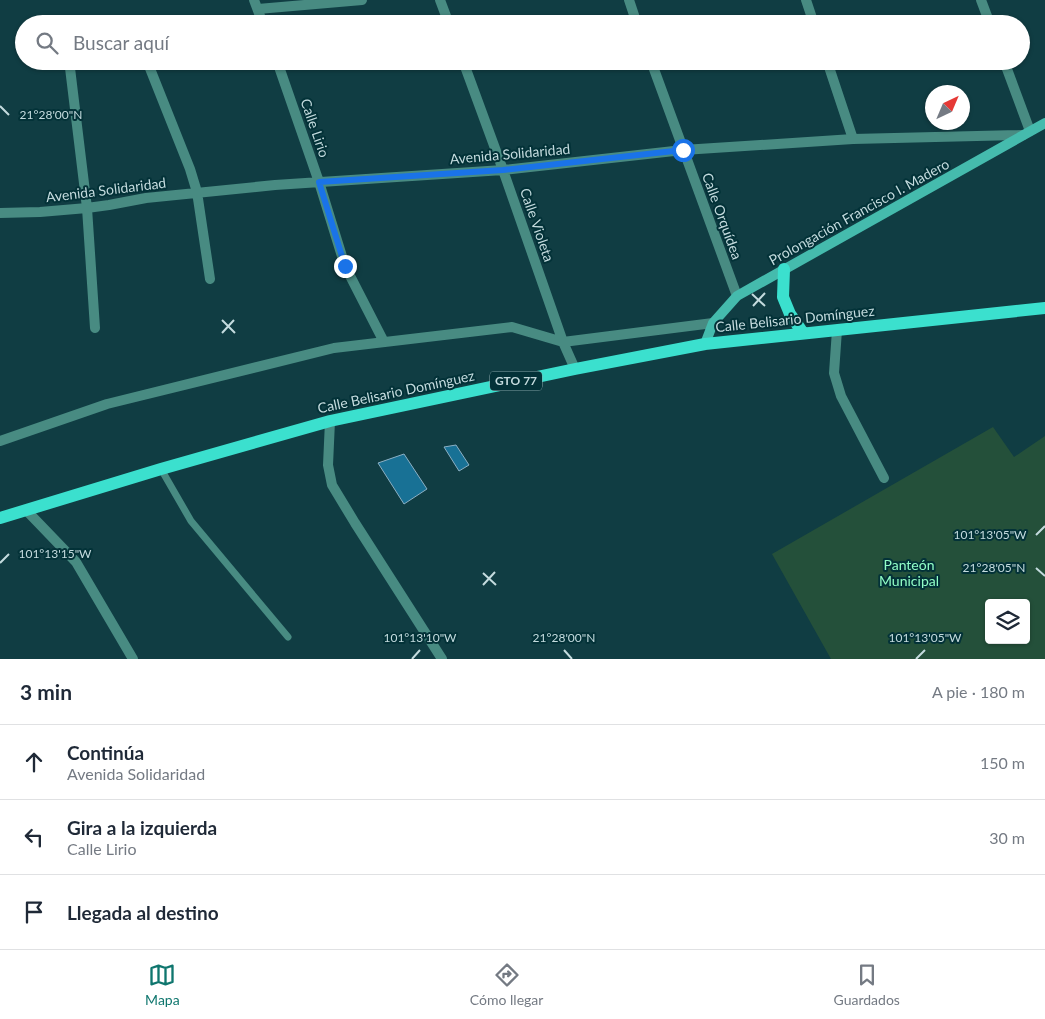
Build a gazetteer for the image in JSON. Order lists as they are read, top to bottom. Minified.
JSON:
{"streets":{"main road":["Calle Belisario Domínguez","GTO 77"],"street":["Calle Lirio","Avenida Solidaridad","Prolongación Francisco I. Madero","Calle Orquídea","Calle Violeta"]},"crossings":[["Calle Lirio","Avenida Solidaridad"],["Avenida Solidaridad","Prolongación Francisco I. Madero"],["Avenida Solidaridad","Calle Orquídea"],["Avenida Solidaridad","Calle Violeta"],["Prolongación Francisco I. Madero","Calle Orquídea"],["Prolongación Francisco I. Madero","Calle Belisario Domínguez"],["Calle Violeta","Calle Belisario Domínguez"]],"parks":["Panteón Municipal"],"north":"top right","page":{"search":"Buscar aquí","heading":["3 min","A pie · 180 m"],"list":[["Continúa","Avenida Solidaridad","150 m"],["Gira a la izquierda","Calle Lirio","30 m"],"Llegada al destino"],"nav":["Mapa","Cómo llegar","Guardados"]},"coordinates":["21°28'00\"N","101°13'05\"W","101°13'15\"W","21°28'05\"N","101°13'10\"W"]}
